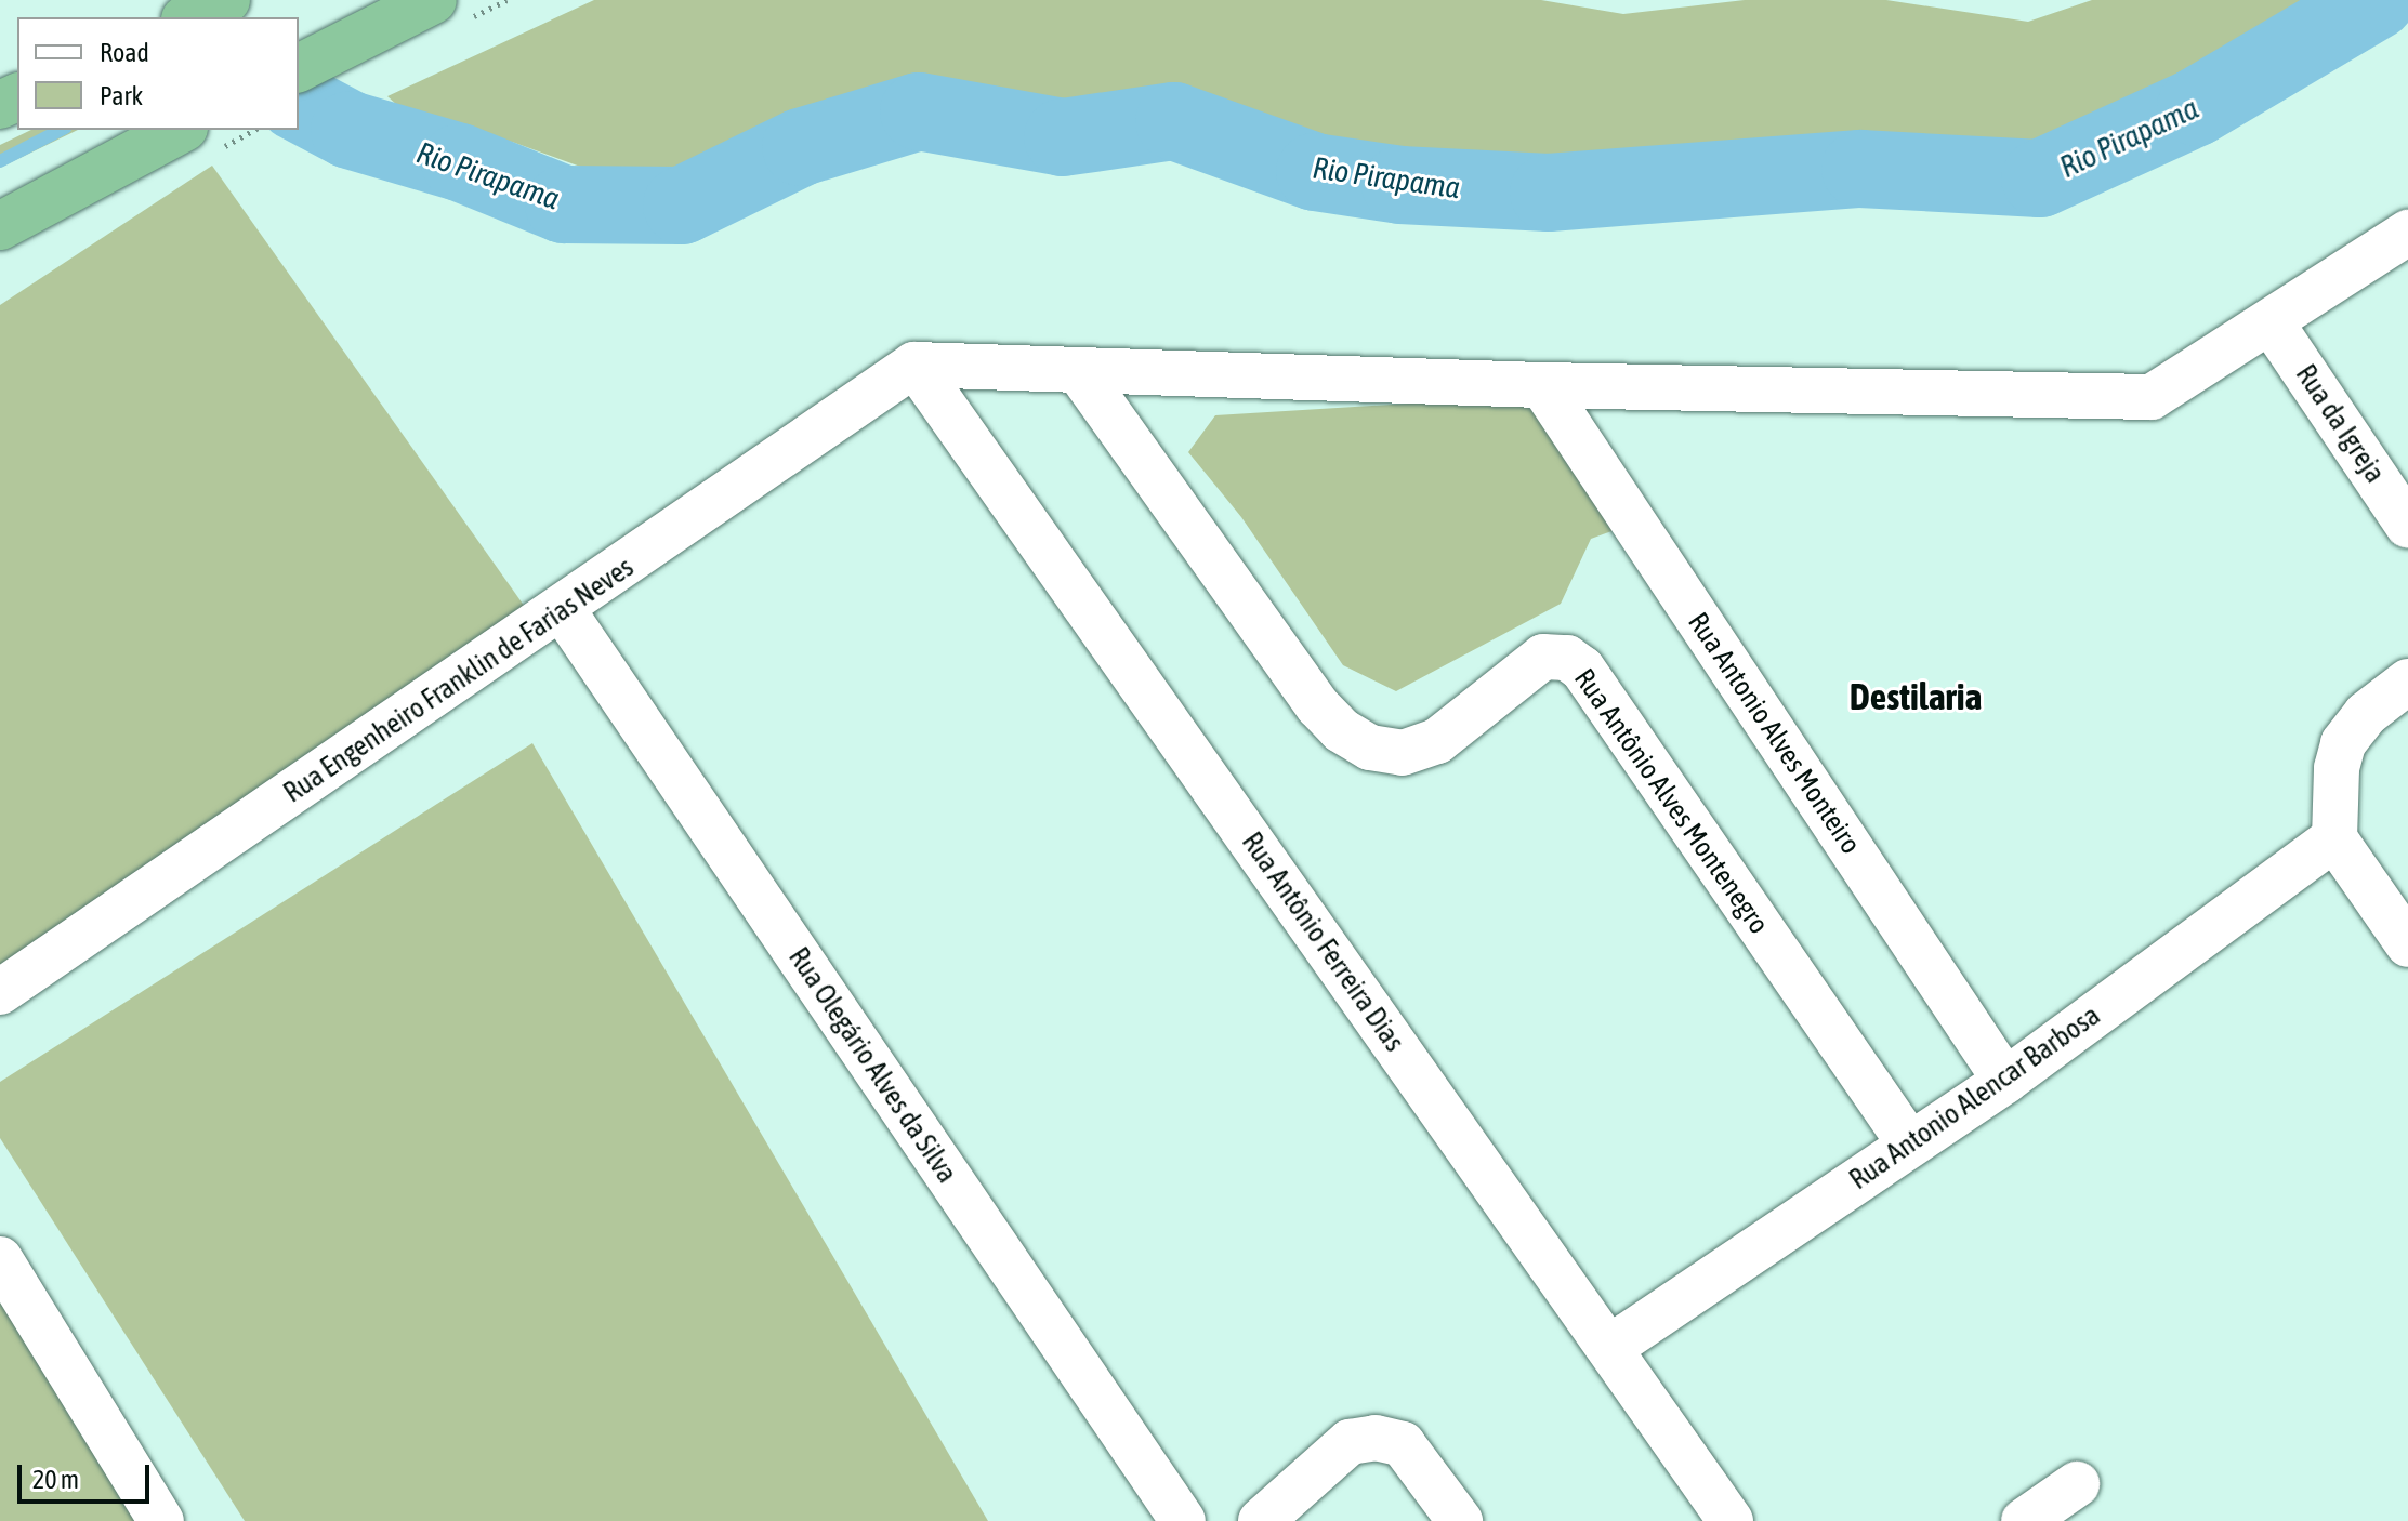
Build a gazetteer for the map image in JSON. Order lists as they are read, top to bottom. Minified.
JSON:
{"streets":{"street":["Rua da Igreja","Rua Engenheiro Franklin de Farias Neves","Rua Antonio Alves Monteiro","Rua Antônio Alves Montenegro","Rua Antônio Ferreira Dias","Rua Olegário Alves da Silva","Rua Antonio Alencar Barbosa"]},"crossings":[["Rua Engenheiro Franklin de Farias Neves","Rua Antônio Ferreira Dias"],["Rua Engenheiro Franklin de Farias Neves","Rua Olegário Alves da Silva"],["Rua Antonio Alves Monteiro","Rua Antonio Alencar Barbosa"],["Rua Antônio Alves Montenegro","Rua Antonio Alencar Barbosa"],["Rua Antônio Ferreira Dias","Rua Antonio Alencar Barbosa"]],"districts":["Destilaria"],"water":["Rio Pirapama"],"legend":["Road","Park"],"scale_bar":"20 m"}
